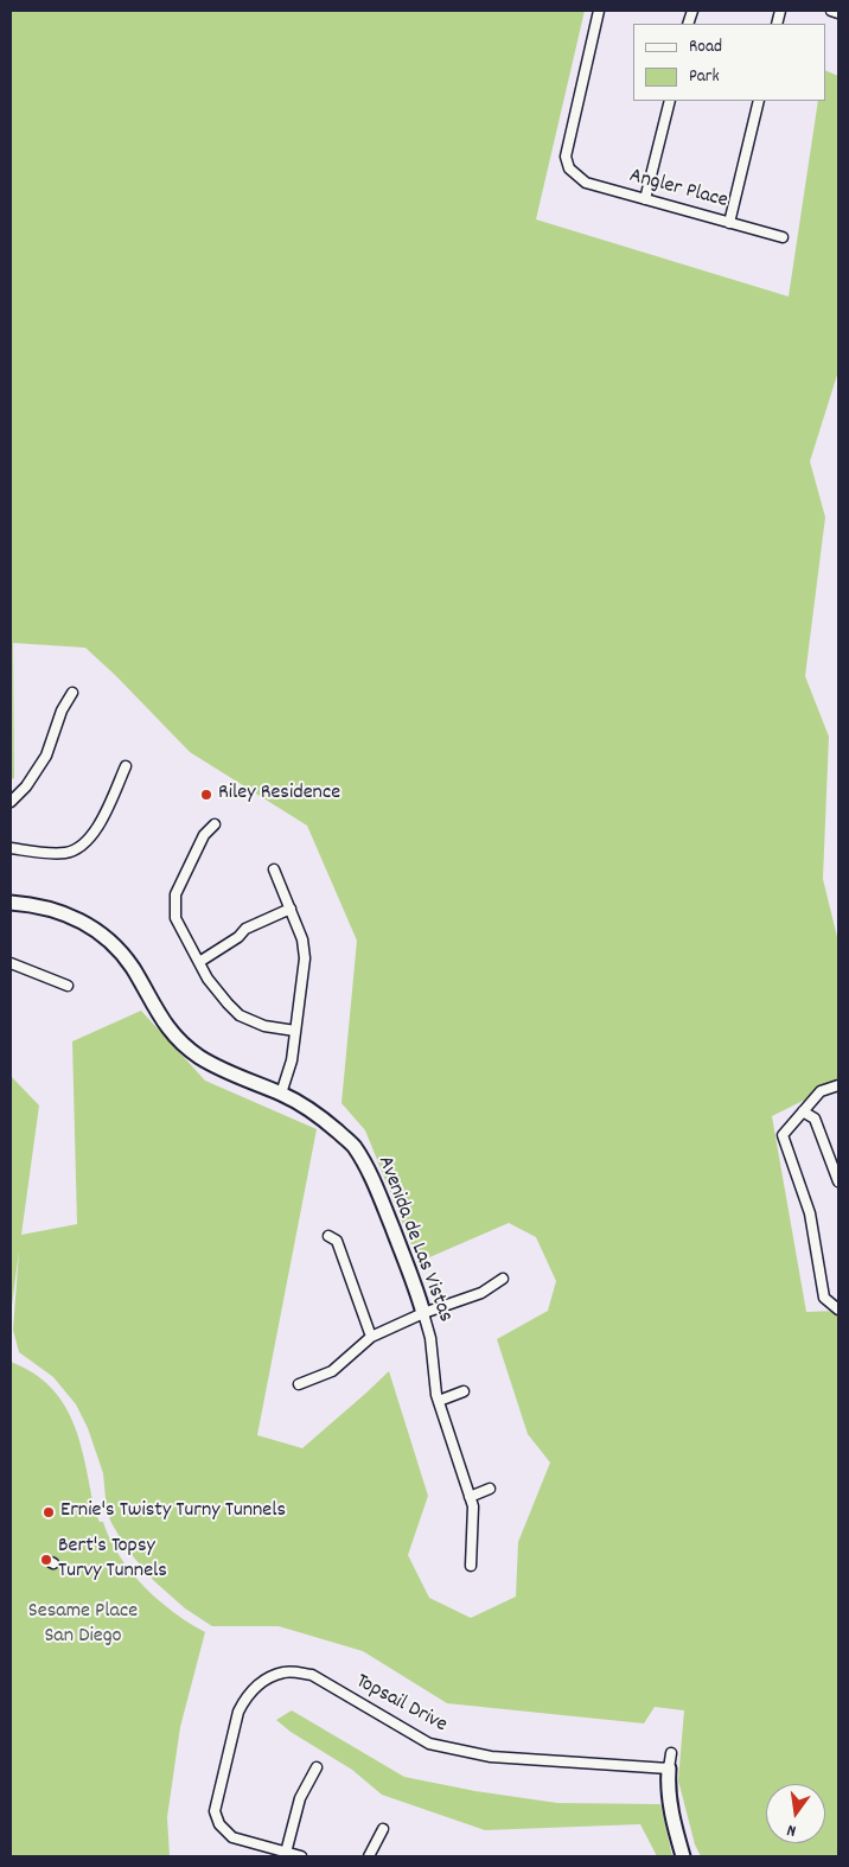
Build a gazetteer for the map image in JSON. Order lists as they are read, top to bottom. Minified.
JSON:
{"streets":{"street":["Angler Place","Avenida de Las Vistas","Topsail Drive"]},"parks":["Sesame Place San Diego"],"places":["Riley Residence","Ernie's Twisty Turny Tunnels","Bert's Topsy Turvy Tunnels"],"legend":["Road","Park"],"north":"bottom"}
